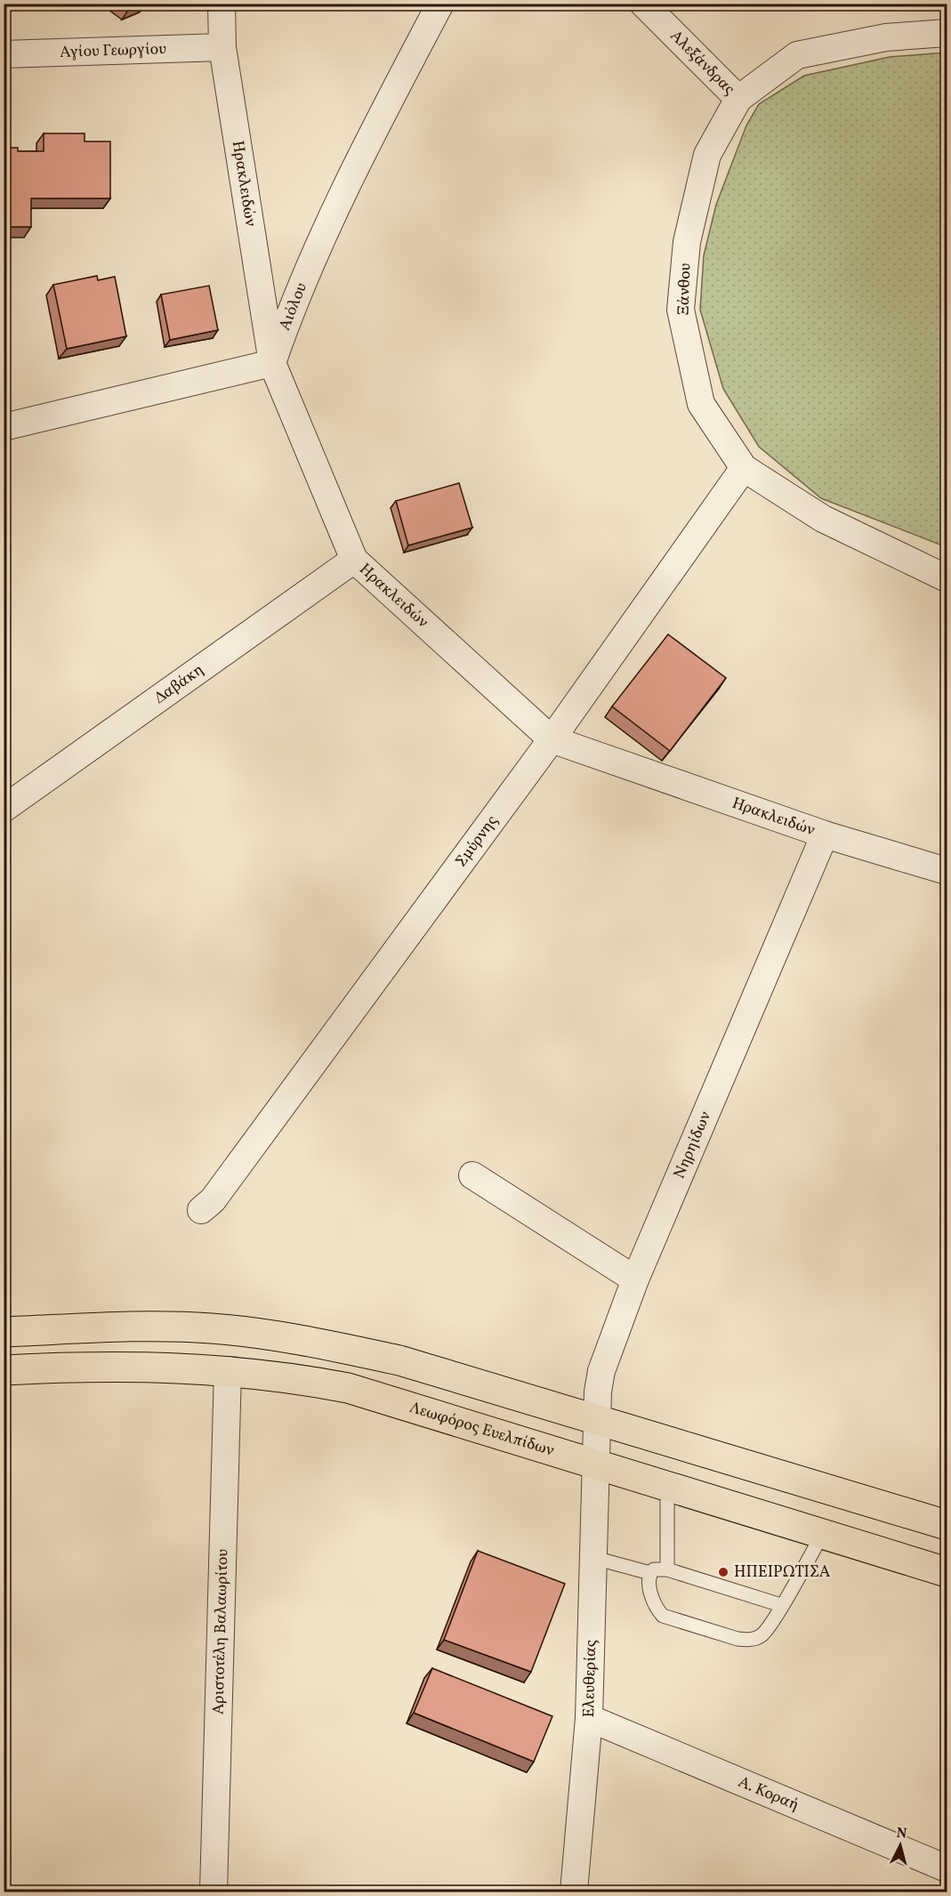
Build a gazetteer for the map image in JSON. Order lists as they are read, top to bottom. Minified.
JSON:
{"streets":{"main road":["Λεωφόρος Ευελπίδων"],"street":["Αγίου Γεωργίου","Αλεξάνδρας","Ηρακλειδών","Ξάνθου","Αιόλου","Δαβάκη","Σμύρνης","Νηρηίδων","Αριστοτέλη Βαλαωρίτου","Ελευθερίας","Α. Κοραή"]},"crossings":[["Αγίου Γεωργίου","Ηρακλειδών"],["Αλεξάνδρας","Ξάνθου"],["Ηρακλειδών","Αιόλου"],["Ηρακλειδών","Δαβάκη"],["Ηρακλειδών","Σμύρνης"],["Ηρακλειδών","Νηρηίδων"],["Ξάνθου","Σμύρνης"],["Νηρηίδων","Λεωφόρος Ευελπίδων"],["Νηρηίδων","Ελευθερίας"],["Λεωφόρος Ευελπίδων","Αριστοτέλη Βαλαωρίτου"],["Λεωφόρος Ευελπίδων","Ελευθερίας"],["Ελευθερίας","Α. Κοραή"]],"places":["ΗΠΕΙΡΩΤΙΣΑ"],"north":"top"}
